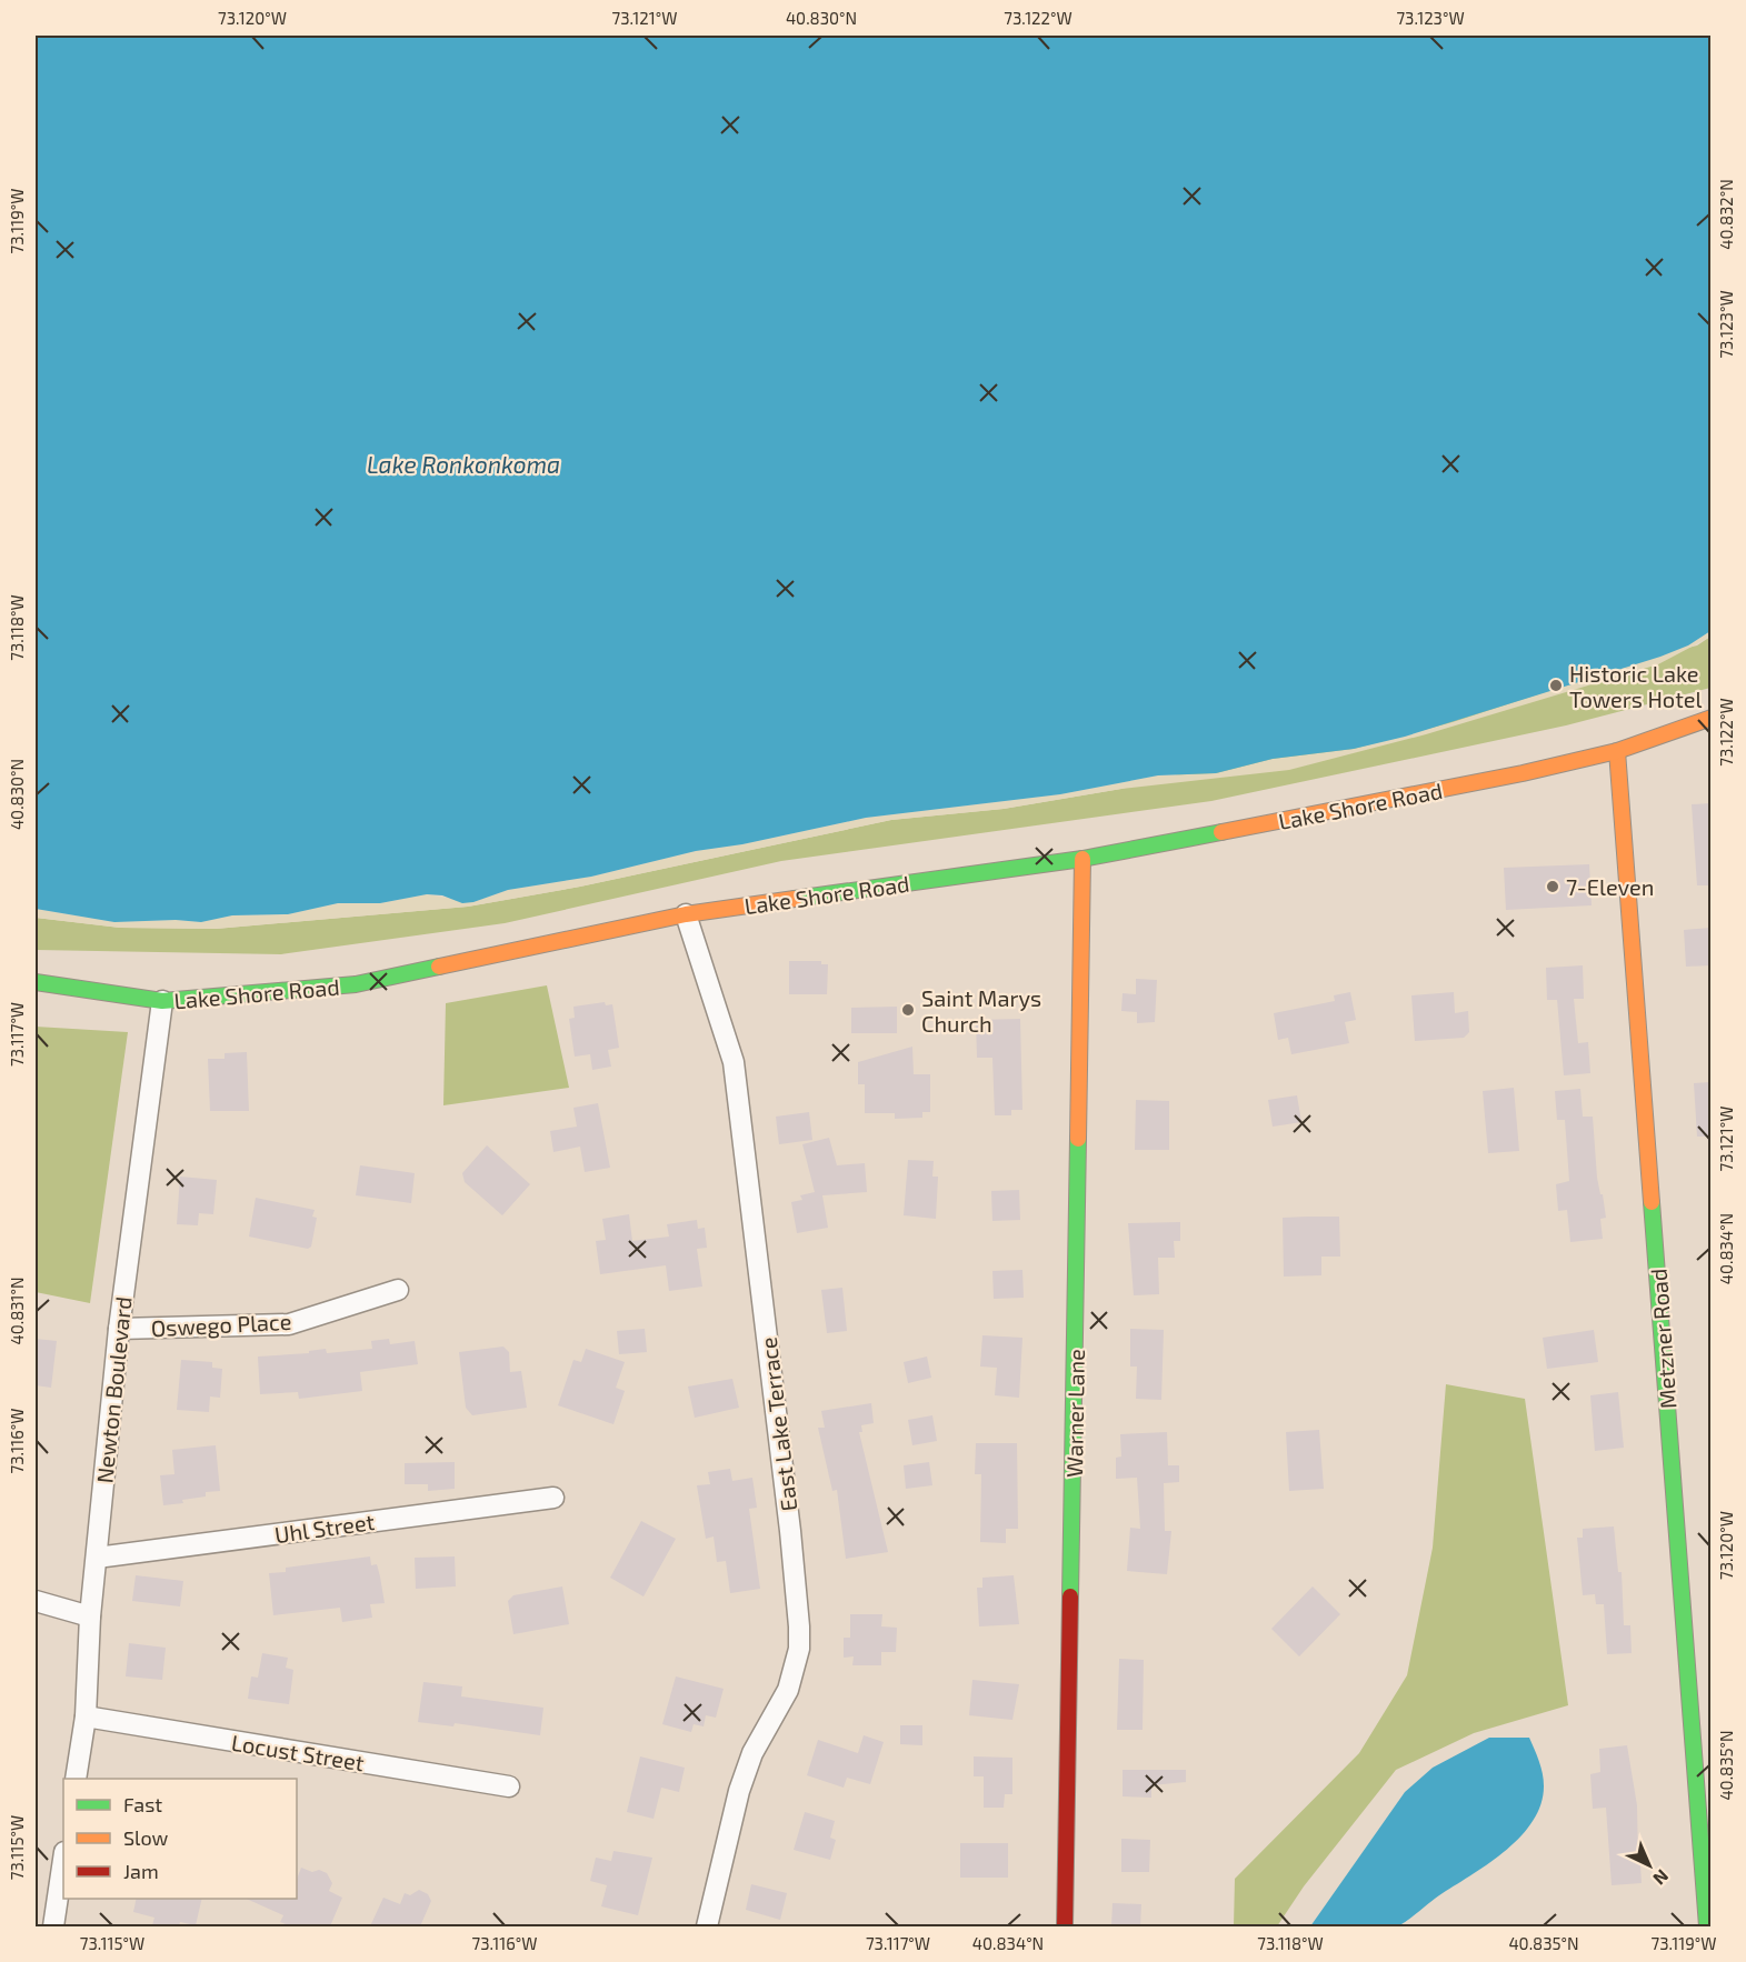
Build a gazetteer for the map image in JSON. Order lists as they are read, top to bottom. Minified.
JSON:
{"streets":{"street":["Lake Shore Road","Oswego Place","Metzner Road","Newton Boulevard","Warner Lane","East Lake Terrace","Uhl Street","Locust Street"]},"crossings":[["Lake Shore Road","Metzner Road"],["Lake Shore Road","Newton Boulevard"],["Lake Shore Road","Warner Lane"],["Lake Shore Road","East Lake Terrace"],["Oswego Place","Newton Boulevard"],["Newton Boulevard","Uhl Street"],["Newton Boulevard","Locust Street"]],"water":["Lake Ronkonkoma"],"places":["Historic Lake Towers Hotel","7-Eleven","Saint Marys Church"],"legend":["Fast","Slow","Jam"],"north":"bottom right","coordinates":["73.120°W","73.121°W","40.830°N","73.122°W","73.123°W","40.832°N","73.119°W","73.118°W","73.117°W","40.834°N","40.831°N","73.116°W","40.835°N","73.115°W"]}
